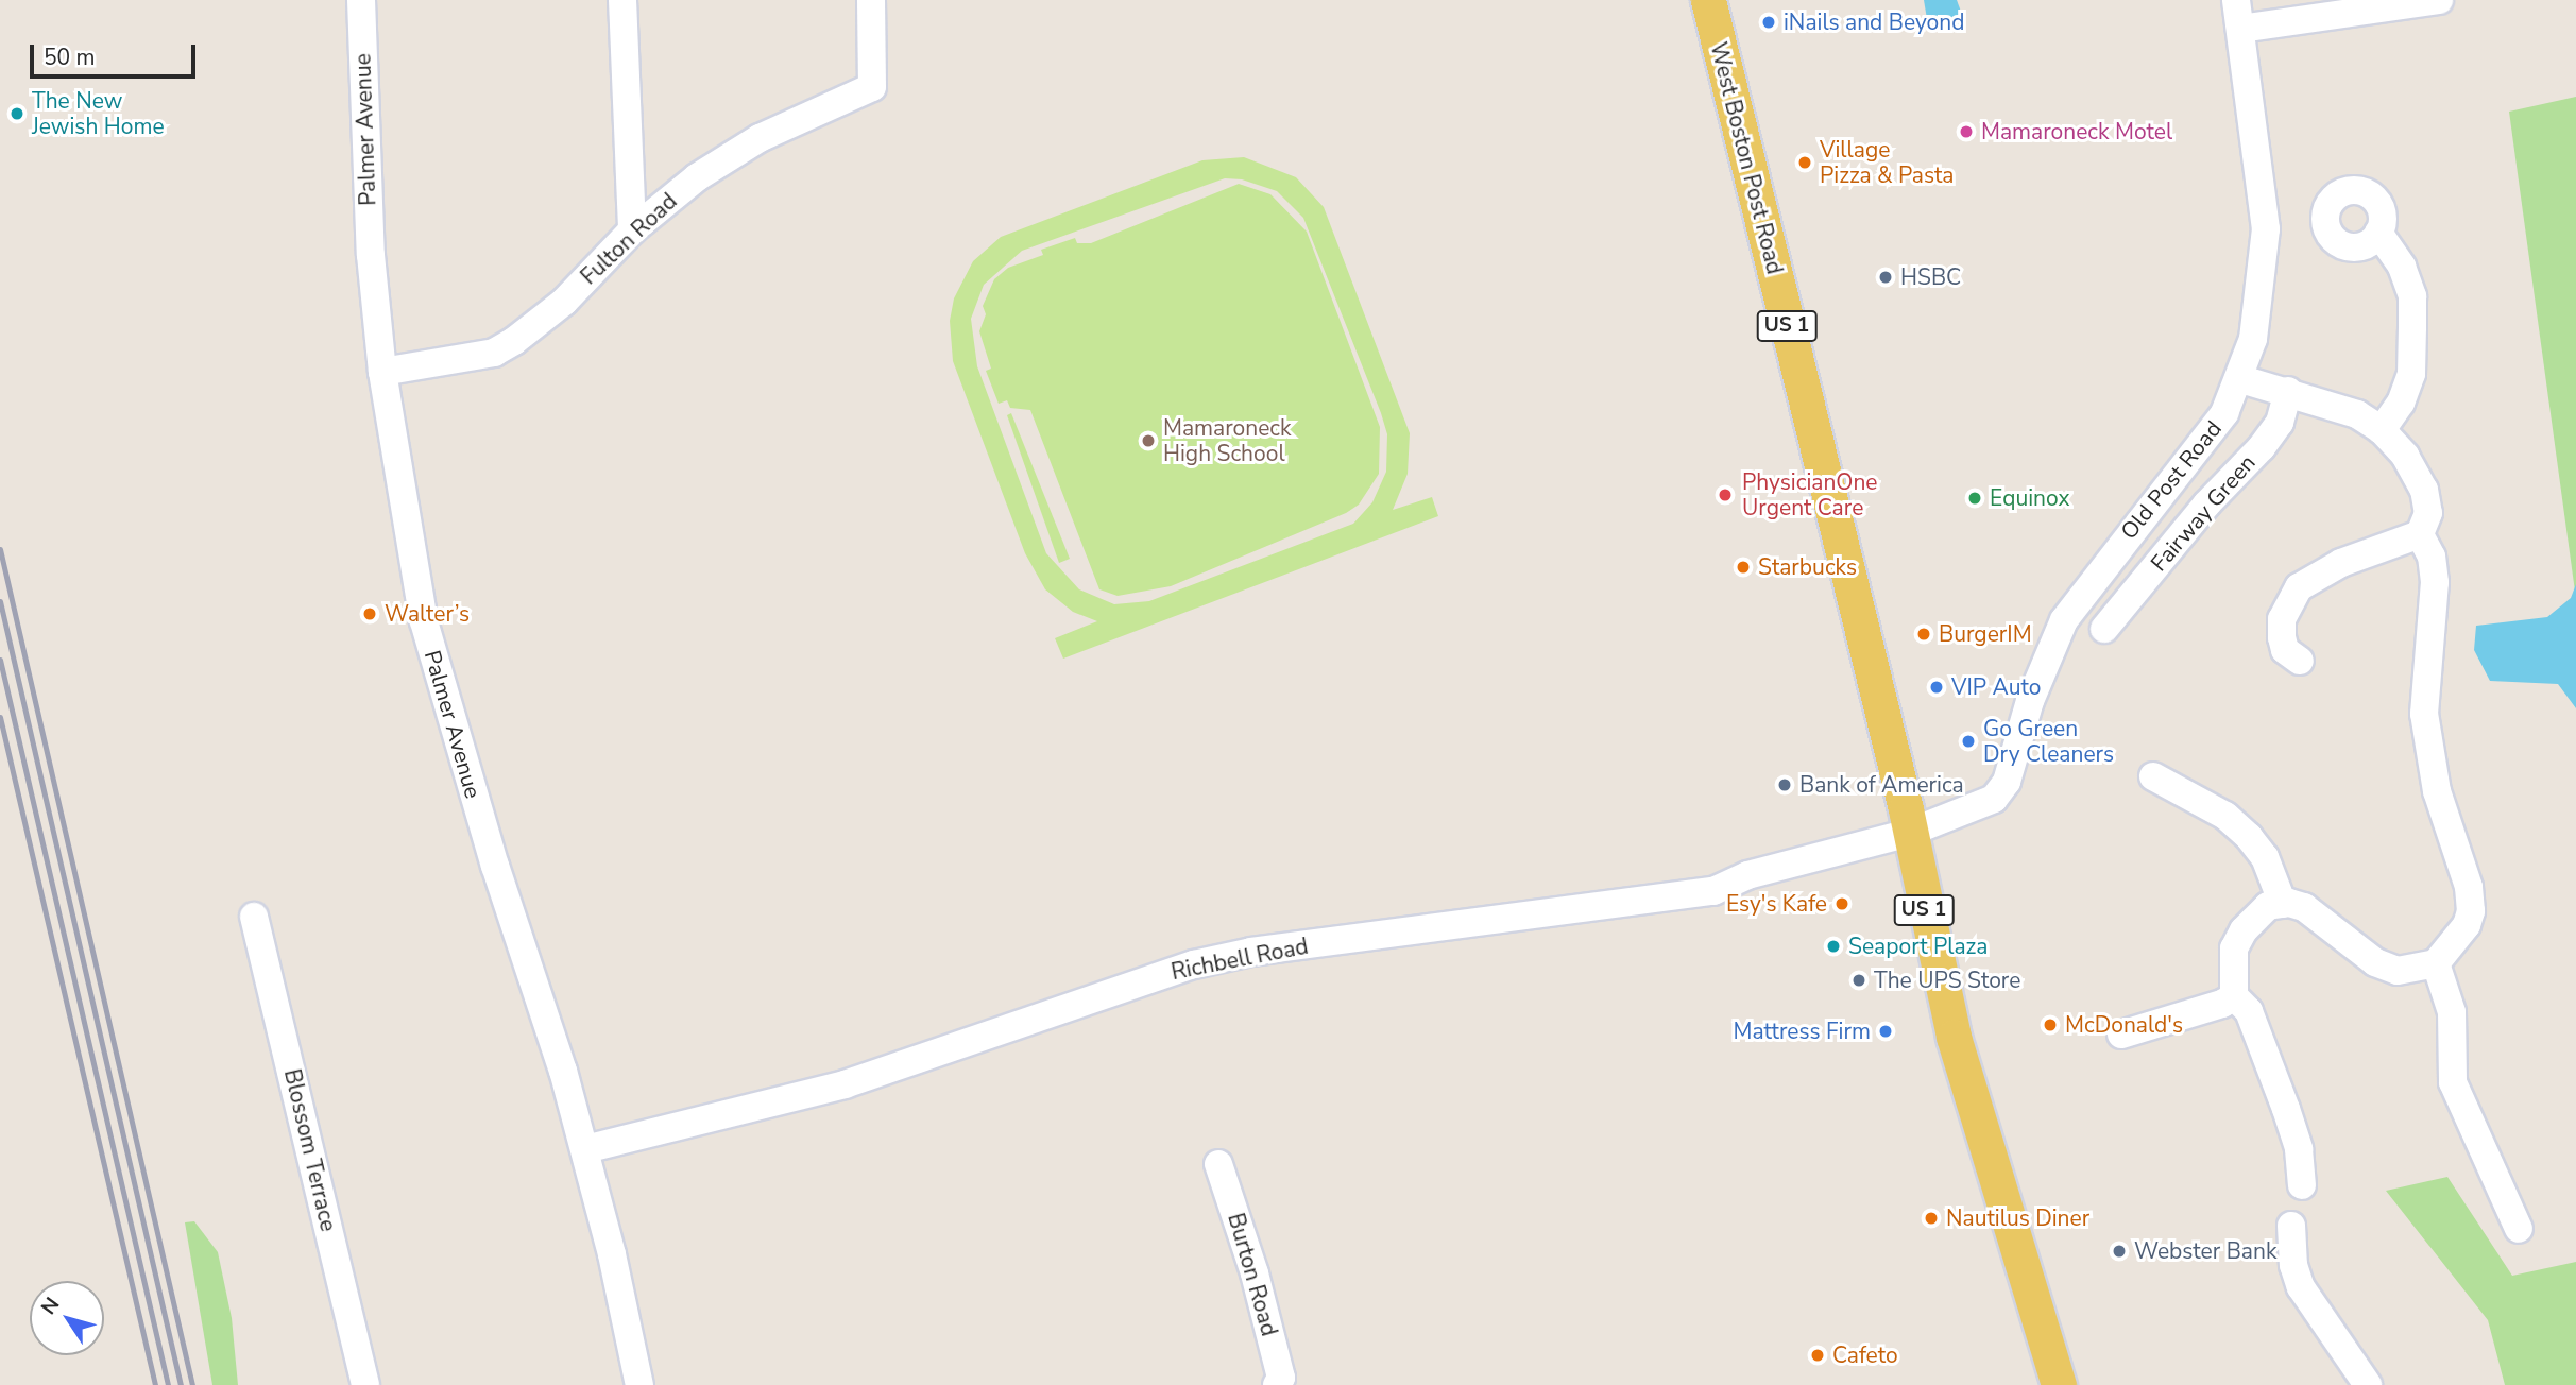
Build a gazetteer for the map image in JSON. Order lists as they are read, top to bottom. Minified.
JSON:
{"streets":{"main road":["West Boston Post Road","US 1"],"street":["Palmer Avenue","Fulton Road","Old Post Road","Fairway Green","Richbell Road","Blossom Terrace","Burton Road"]},"crossings":[["Palmer Avenue","Fulton Road"],["Palmer Avenue","Richbell Road"],["West Boston Post Road","Old Post Road"],["West Boston Post Road","Richbell Road"],["Old Post Road","Richbell Road"]],"places":["iNails and Beyond","The New Jewish Home","Mamaroneck Motel","Village Pizza & Pasta","HSBC","Mamaroneck High School","PhysicianOne Urgent Care","Equinox","Starbucks","Walter’s","BurgerIM","VIP Auto","Go Green Dry Cleaners","Bank of America","Esy's Kafe","Seaport Plaza","The UPS Store","McDonald's","Mattress Firm","Nautilus Diner","Webster Bank","Cafeto"],"scale_bar":"50 m","north":"top left"}
